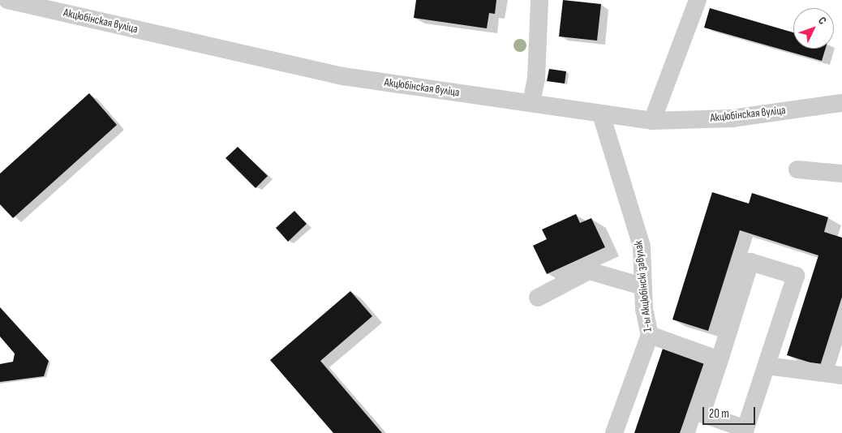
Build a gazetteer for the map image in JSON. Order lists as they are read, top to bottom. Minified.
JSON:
{"streets":{"street":["Акцюбінская вуліца","1-ы Акцюбінскі завулак"]},"crossings":[["Акцюбінская вуліца","1-ы Акцюбінскі завулак"]],"scale_bar":"20 m","north":"top right"}
